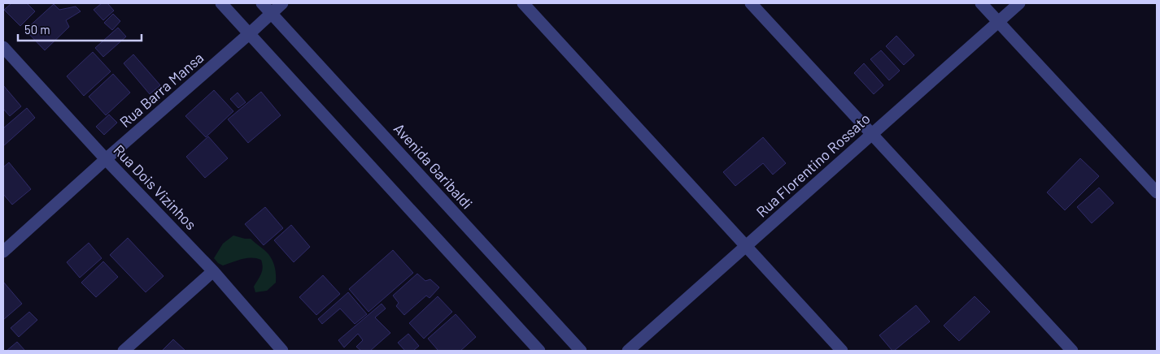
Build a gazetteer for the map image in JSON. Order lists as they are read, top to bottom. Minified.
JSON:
{"streets":{"street":["Rua Barra Mansa","Rua Florentino Rossato","Avenida Garibaldi","Rua Dois Vizinhos"]},"crossings":[["Rua Barra Mansa","Avenida Garibaldi"],["Rua Barra Mansa","Rua Dois Vizinhos"]],"scale_bar":"50 m"}
